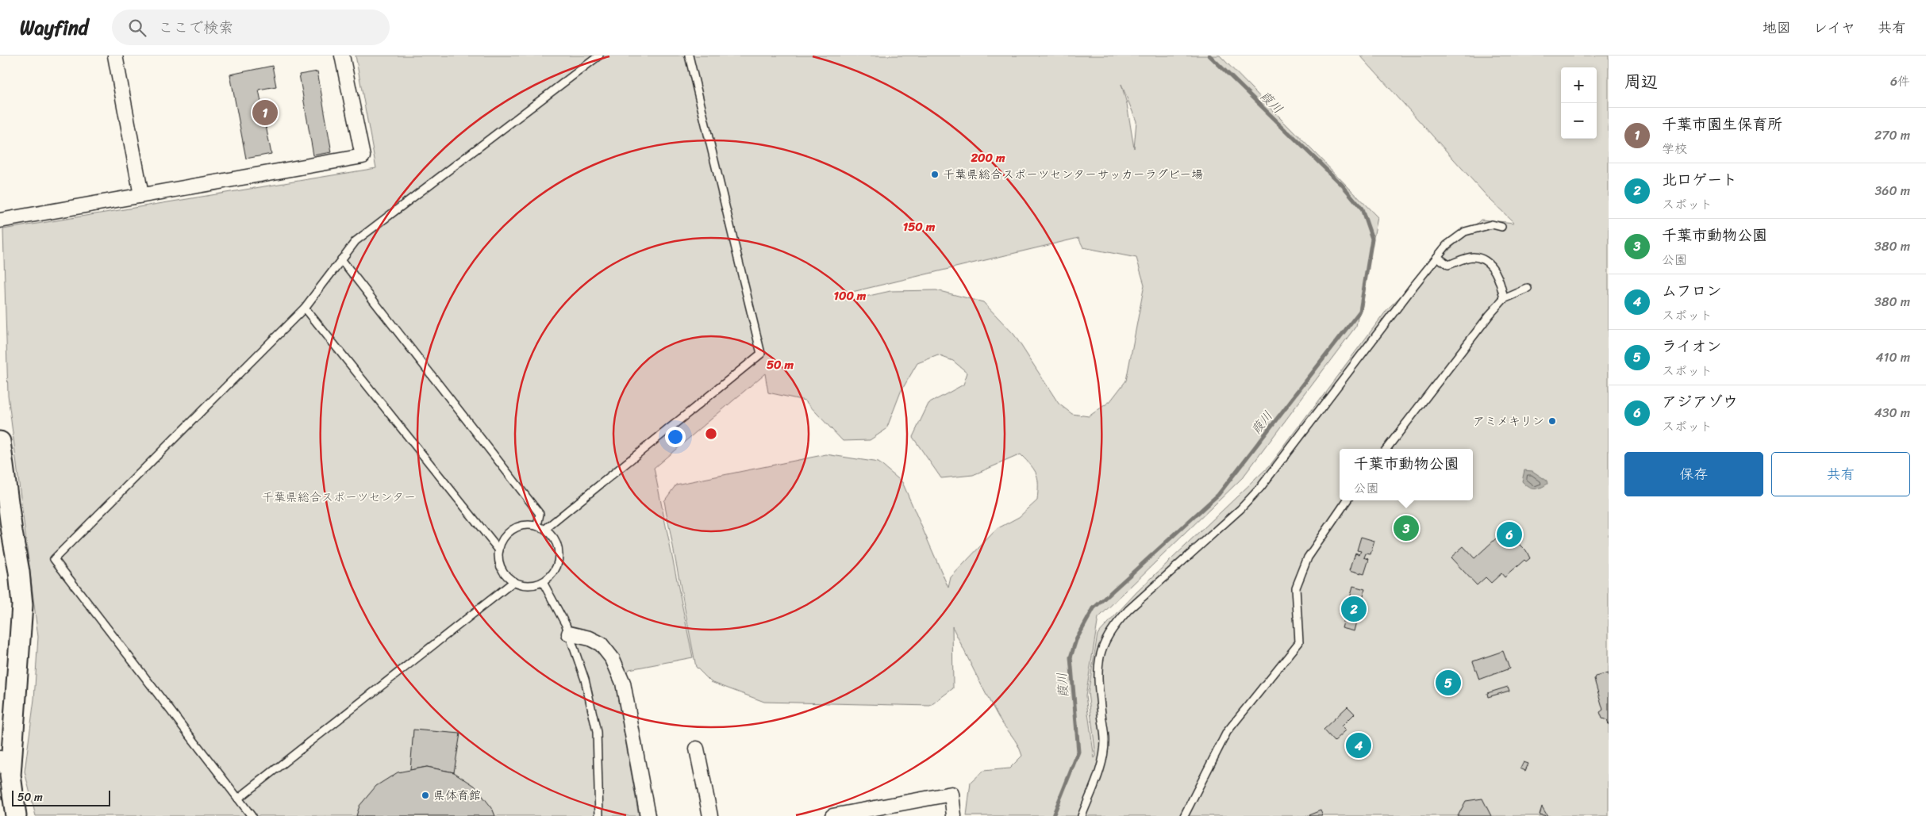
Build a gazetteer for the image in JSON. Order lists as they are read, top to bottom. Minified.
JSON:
{"water":["葭川"],"parks":["千葉県総合スポーツセンター"],"places":["千葉県総合スポーツセンターサッカーラグビー場","アミメキリン","県体育館"],"scale_bar":"50 m","page":{"header":"Wayfind","search":"ここで検索","nav":["地図","レイヤ","共有"],"heading":["周辺","6件"],"map_buttons":["+","−"],"pins":["1","3","6","2","5","4"],"list":[{"mark":"1","name":"千葉市園生保育所","note":"学校","value":"270 m"},{"mark":"2","name":"北口ゲート","note":"スポット","value":"360 m"},{"mark":"3","name":"千葉市動物公園","note":"公園","value":"380 m"},{"mark":"4","name":"ムフロン","note":"スポット","value":"380 m"},{"mark":"5","name":"ライオン","note":"スポット","value":"410 m"},{"mark":"6","name":"アジアゾウ","note":"スポット","value":"430 m"}],"buttons":["保存","共有"],"popup":["千葉市動物公園","公園"],"scale":"50 m"},"rings":["200 m","150 m","100 m","50 m"]}
